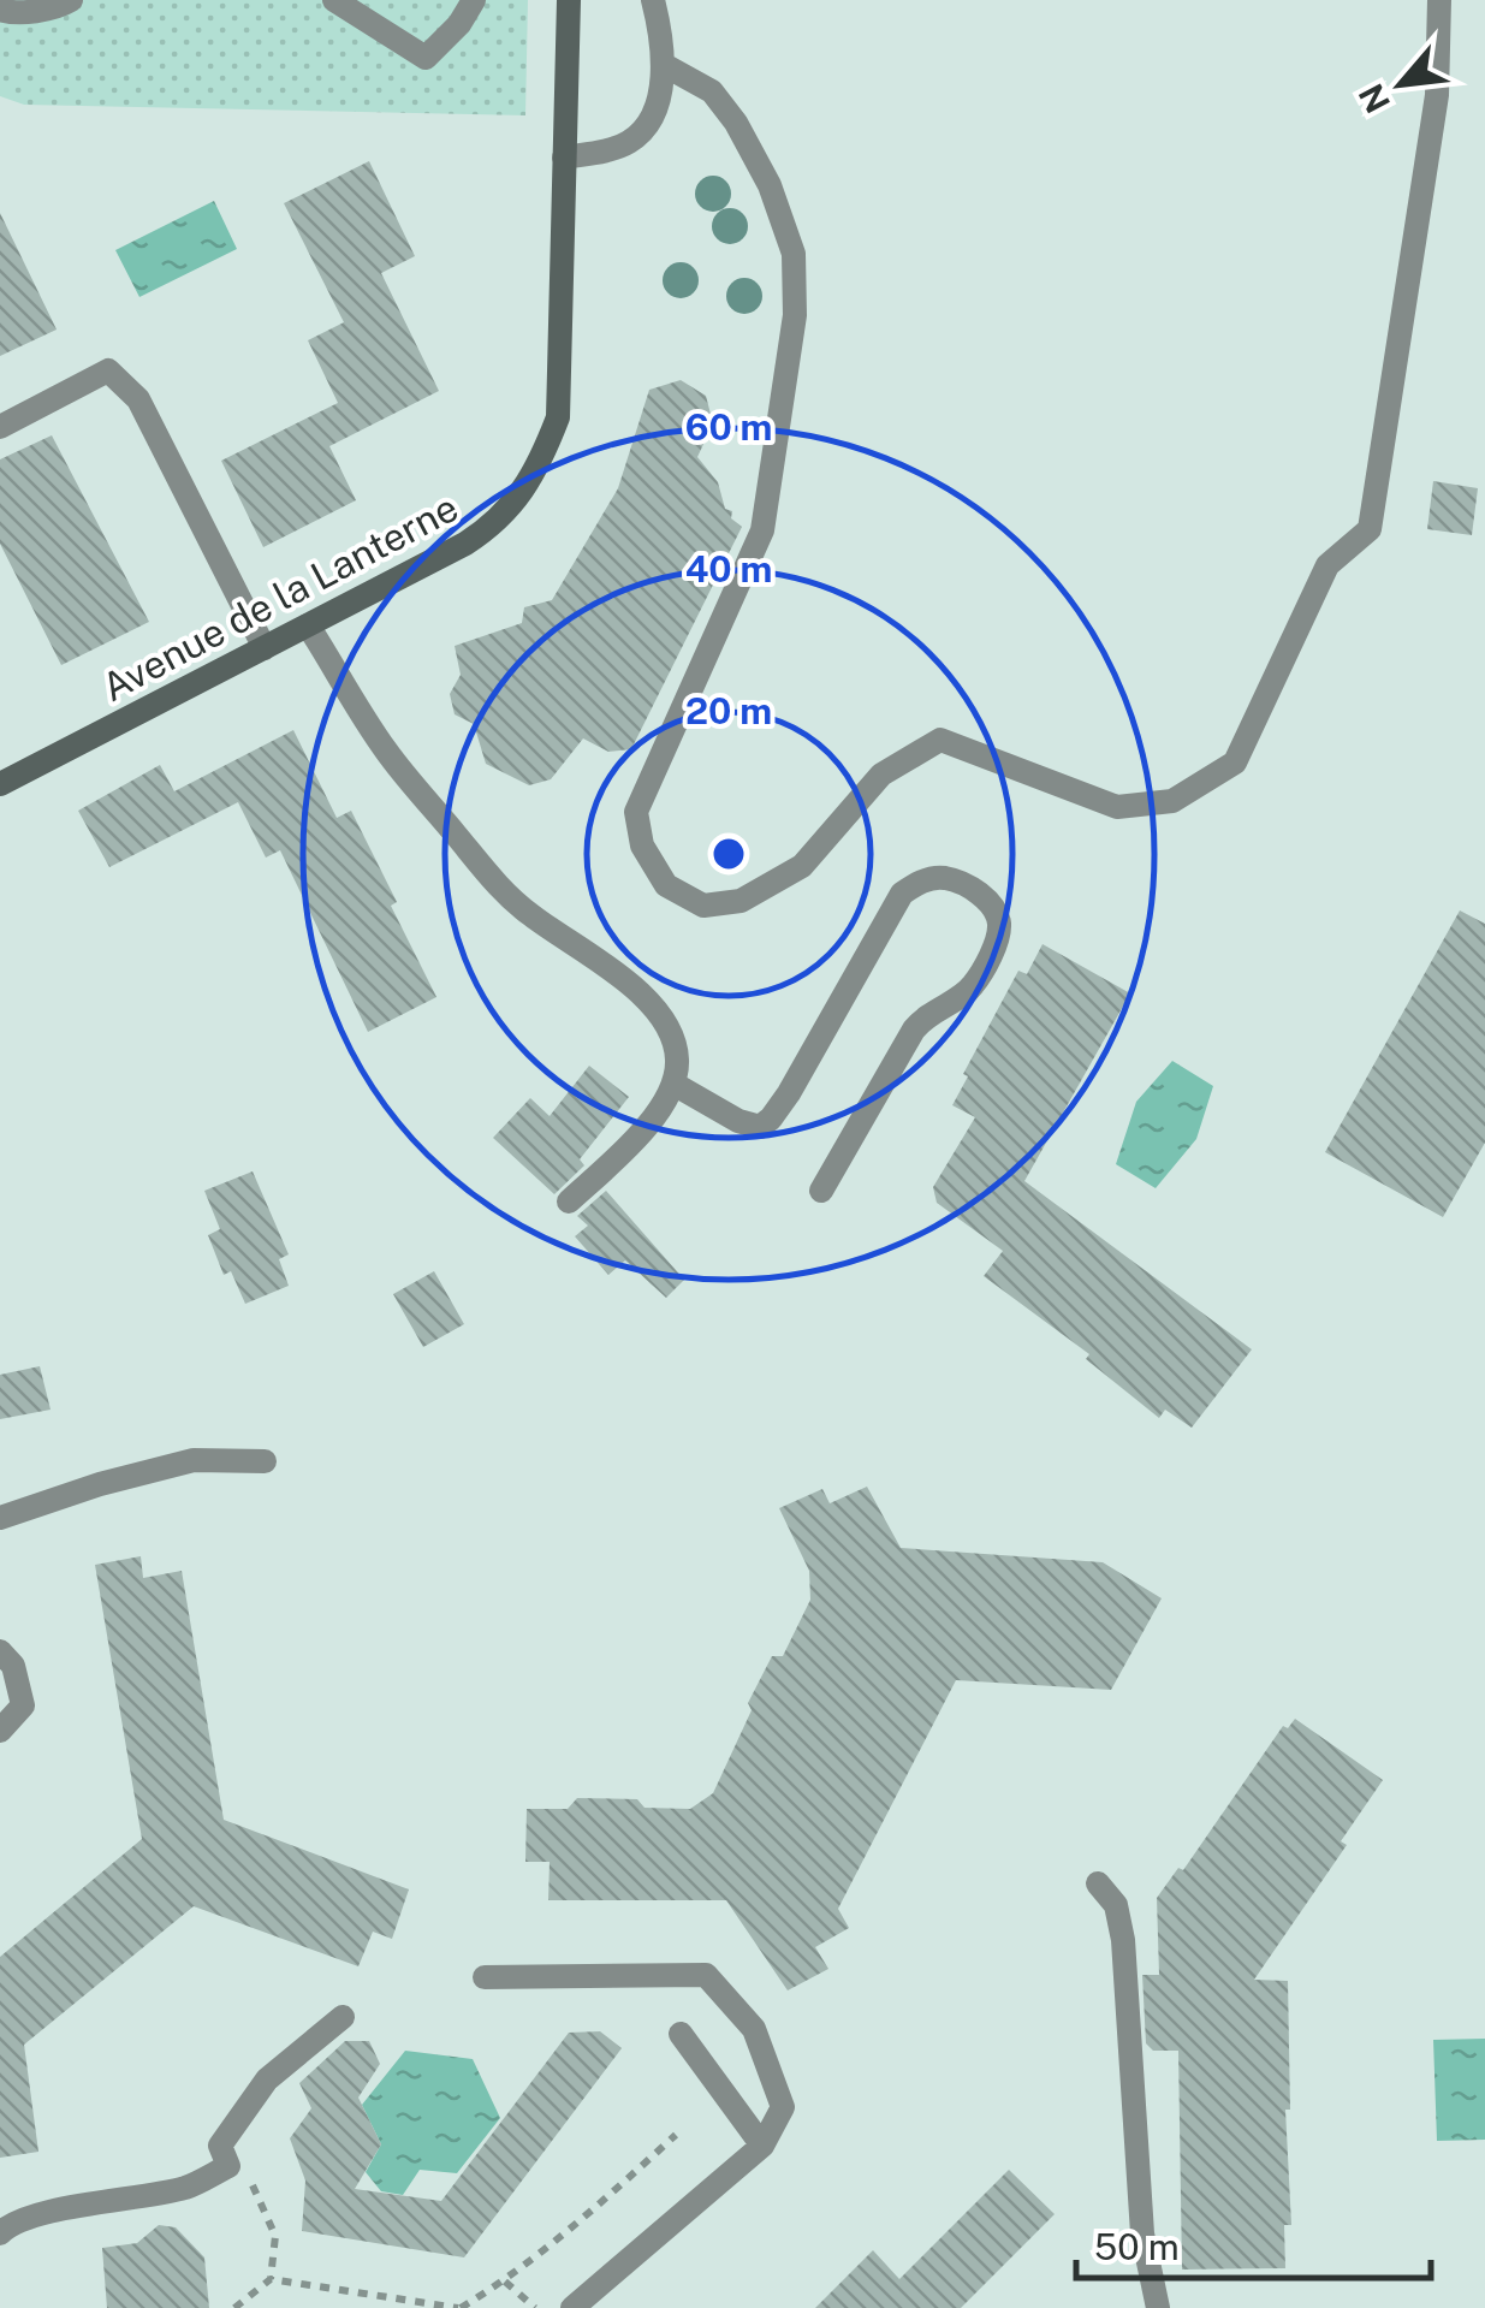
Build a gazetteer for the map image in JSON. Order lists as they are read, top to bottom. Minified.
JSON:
{"streets":{"street":["Avenue de la Lanterne"]},"scale_bar":"50 m","north":"bottom left","rings":["60 m","40 m","20 m"]}
